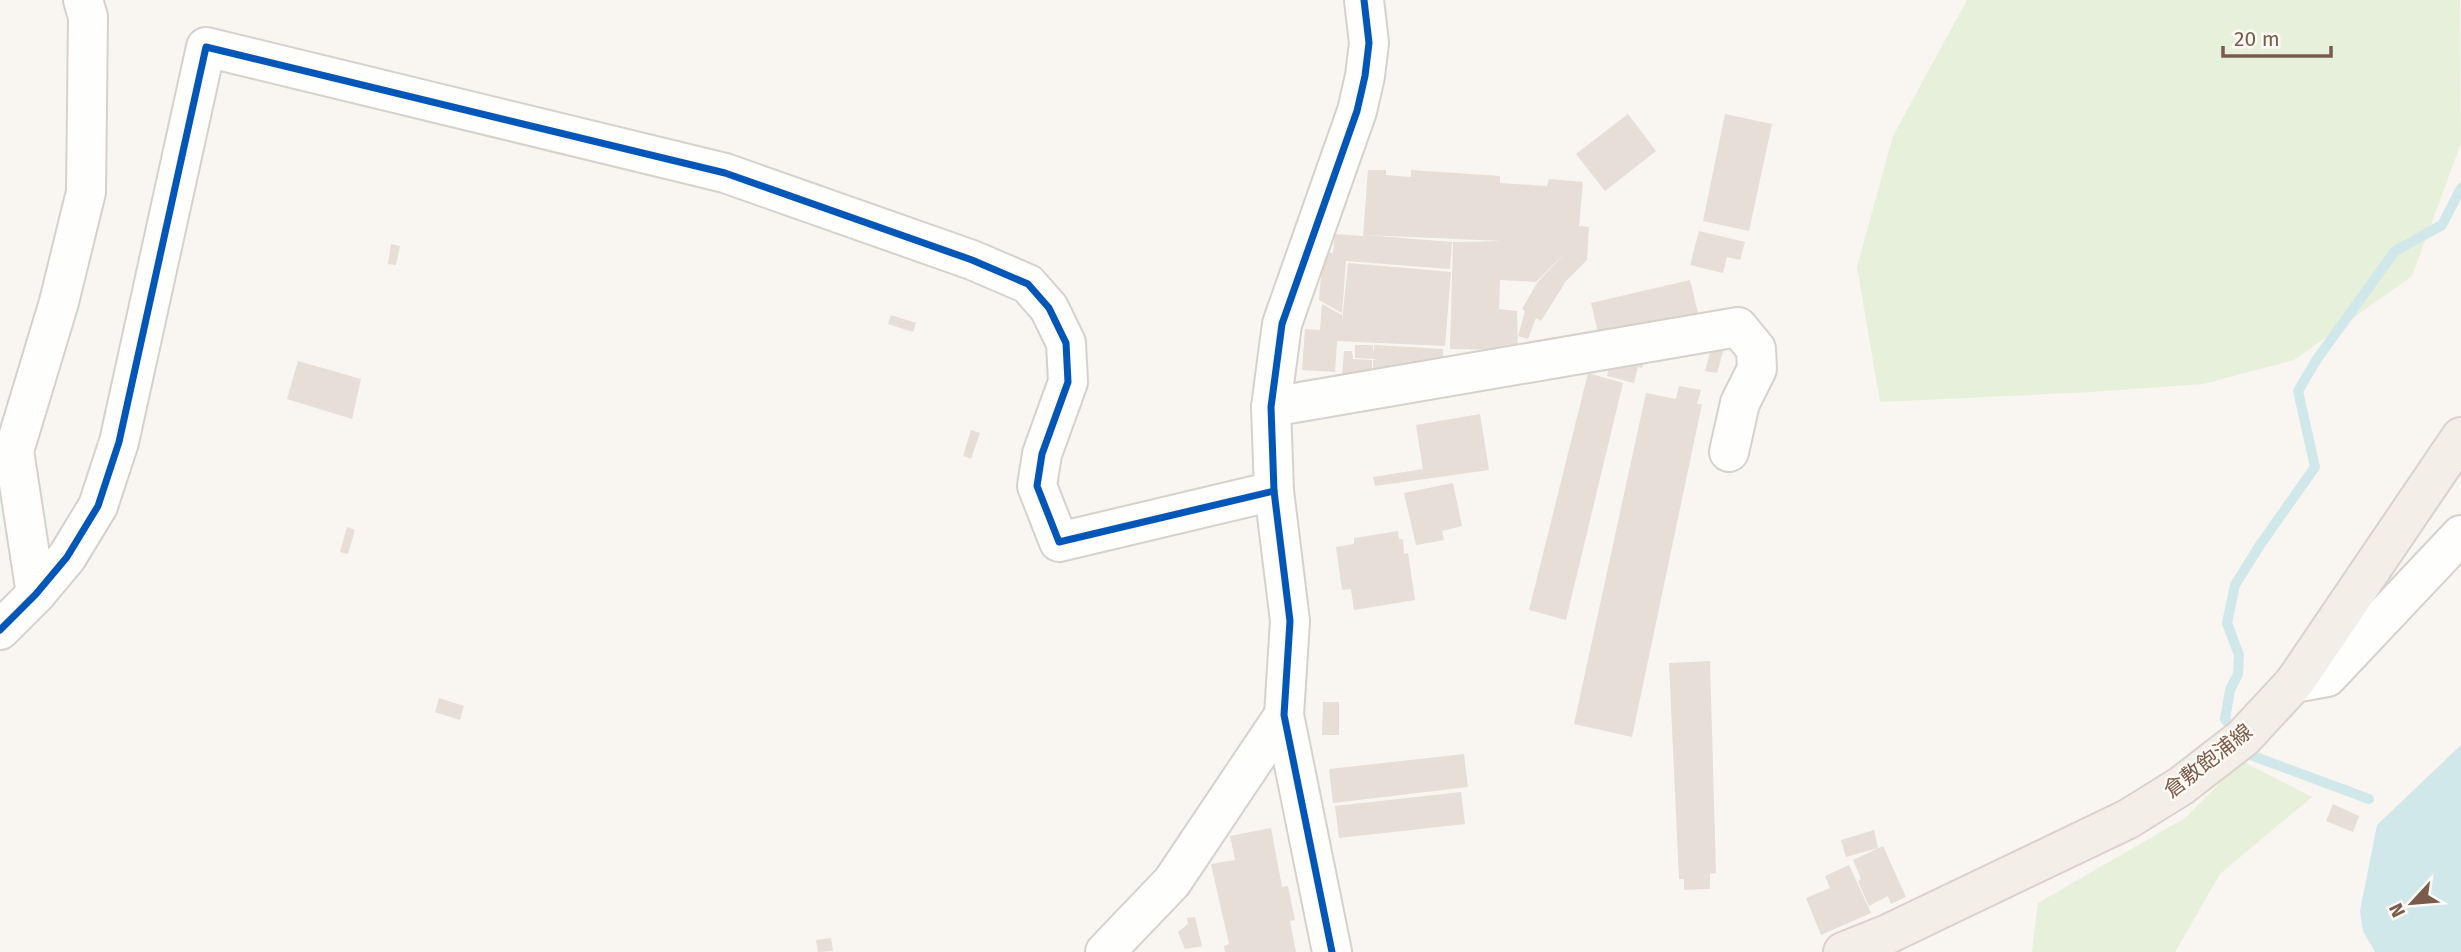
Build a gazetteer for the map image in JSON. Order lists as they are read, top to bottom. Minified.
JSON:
{"streets":{"main road":["倉敷飽浦線"]},"scale_bar":"20 m","north":"bottom left"}
